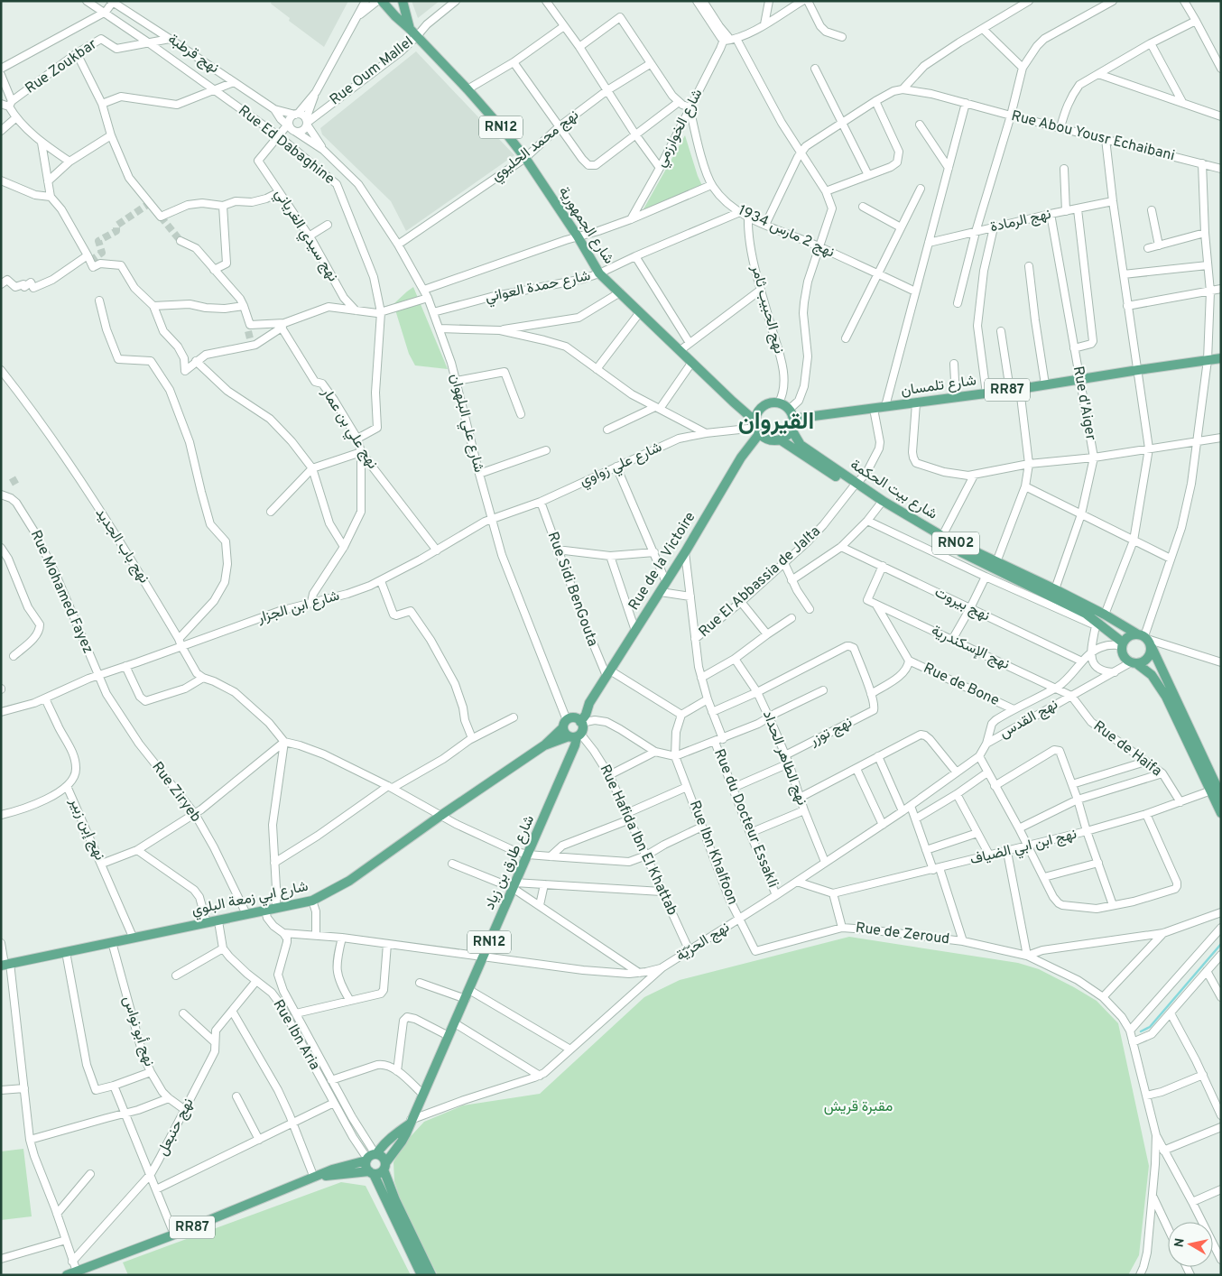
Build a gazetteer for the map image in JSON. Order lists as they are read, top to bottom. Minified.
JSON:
{"streets":{"main road":["RN12","شارع الجمهورية","شارع تلمسان","RR87","شارع بيت الحكمة","RN02","Rue de la Victoire","شارع طارق بن زياد","شارع ابي زمعة البلوي"],"street":["نهج قرطبة","Rue Zoukbar","Rue Oum Mallel","شارع الخوارزمي","Rue Abou Yousr Echaibani","Rue Ed Dabaghine","نهج محمد الحليوي","نهج الرمادة","نهج 2 مارس 1934","نهج سيدي الغرياني","شارع حمدة العواني","نهج الحبيب ثامر","Rue d'Aiger","شارع علي البلهوان","نهج علي بن عمار","شارع علي زواوي","نهج باب الجديد","Rue El Abbassia de Jalta","Rue Sidi BenGouta","Rue Mohamed Fayez","نهج بيروت","شارع ابن الجزار","نهج الإسكندرية","Rue de Bone","نهج القدس","نهج توزر","Rue de Haifa","نهج الطاهر الحداد","Rue Ziryeb","Rue du Docteur Essakli","نهج إبن زبير","Rue Hafida Ibn El Khattab","نهج ابن ابي الضياف","Rue Ibn Khalfoon","Rue de Zeroud","نهج الحرّيّة","نهج أبو نواس","Rue Ibn Aria","نهج حنبعل"]},"crossings":[["نهج قرطبة","Rue Zoukbar"],["Rue Zoukbar","Rue Ed Dabaghine"],["Rue Oum Mallel","شارع الجمهورية"],["شارع الخوارزمي","نهج 2 مارس 1934"],["Rue Ed Dabaghine","نهج سيدي الغرياني"],["Rue Ed Dabaghine","نهج علي بن عمار"],["نهج محمد الحليوي","شارع الجمهورية"],["نهج محمد الحليوي","شارع علي البلهوان"],["نهج الرمادة","Rue d'Aiger"],["شارع الجمهورية","شارع حمدة العواني"],["شارع الجمهورية","نهج الحبيب ثامر"],["شارع الجمهورية","شارع تلمسان"],["شارع الجمهورية","شارع علي زواوي"],["شارع الجمهورية","شارع بيت الحكمة"],["شارع الجمهورية","Rue de la Victoire"],["نهج 2 مارس 1934","شارع حمدة العواني"],["نهج 2 مارس 1934","نهج الحبيب ثامر"],["شارع حمدة العواني","شارع علي البلهوان"],["نهج الحبيب ثامر","شارع تلمسان"],["نهج الحبيب ثامر","شارع علي زواوي"],["نهج الحبيب ثامر","شارع بيت الحكمة"],["نهج الحبيب ثامر","Rue de la Victoire"],["شارع تلمسان","Rue d'Aiger"],["شارع تلمسان","شارع علي زواوي"],["شارع تلمسان","شارع بيت الحكمة"],["شارع تلمسان","Rue de la Victoire"],["شارع تلمسان","Rue El Abbassia de Jalta"],["RR87","شارع طارق بن زياد"],["RR87","Rue Ibn Aria"],["Rue d'Aiger","شارع بيت الحكمة"],["شارع علي البلهوان","شارع علي زواوي"],["شارع علي البلهوان","Rue de la Victoire"],["شارع علي البلهوان","شارع ابن الجزار"],["شارع علي البلهوان","شارع طارق بن زياد"],["شارع علي البلهوان","شارع ابي زمعة البلوي"],["نهج علي بن عمار","شارع ابن الجزار"],["شارع علي زواوي","شارع بيت الحكمة"],["شارع علي زواوي","Rue de la Victoire"],["شارع علي زواوي","Rue Sidi BenGouta"],["شارع علي زواوي","شارع ابن الجزار"],["شارع بيت الحكمة","Rue de la Victoire"],["شارع بيت الحكمة","Rue El Abbassia de Jalta"],["شارع بيت الحكمة","نهج القدس"],["شارع بيت الحكمة","نهج ابن ابي الضياف"],["نهج باب الجديد","شارع ابن الجزار"],["Rue de la Victoire","Rue Sidi BenGouta"],["Rue de la Victoire","شارع طارق بن زياد"],["Rue de la Victoire","شارع ابي زمعة البلوي"],["Rue Mohamed Fayez","شارع ابن الجزار"],["Rue Mohamed Fayez","Rue Ziryeb"],["نهج بيروت","نهج الإسكندرية"],["نهج بيروت","نهج القدس"],["شارع ابن الجزار","Rue Ziryeb"],["شارع ابن الجزار","نهج إبن زبير"],["نهج الإسكندرية","نهج القدس"],["نهج الإسكندرية","Rue de Haifa"],["Rue de Bone","نهج القدس"],["نهج القدس","Rue de Haifa"],["نهج القدس","نهج الحرّيّة"],["نهج توزر","نهج الطاهر الحداد"],["Rue de Haifa","نهج ابن ابي الضياف"],["نهج الطاهر الحداد","نهج الحرّيّة"],["Rue Ziryeb","شارع ابي زمعة البلوي"],["Rue du Docteur Essakli","نهج الحرّيّة"],["نهج إبن زبير","شارع ابي زمعة البلوي"],["Rue Hafida Ibn El Khattab","شارع طارق بن زياد"],["Rue Hafida Ibn El Khattab","شارع ابي زمعة البلوي"],["Rue Hafida Ibn El Khattab","نهج الحرّيّة"],["Rue Ibn Khalfoon","Rue de Zeroud"],["Rue Ibn Khalfoon","نهج الحرّيّة"],["شارع طارق بن زياد","شارع ابي زمعة البلوي"],["شارع طارق بن زياد","نهج الحرّيّة"],["شارع طارق بن زياد","Rue Ibn Aria"],["شارع ابي زمعة البلوي","نهج أبو نواس"],["نهج أبو نواس","نهج حنبعل"],["Rue Ibn Aria","نهج حنبعل"]],"districts":["القيروان"],"parks":["مقبرة قريش"],"north":"left"}
